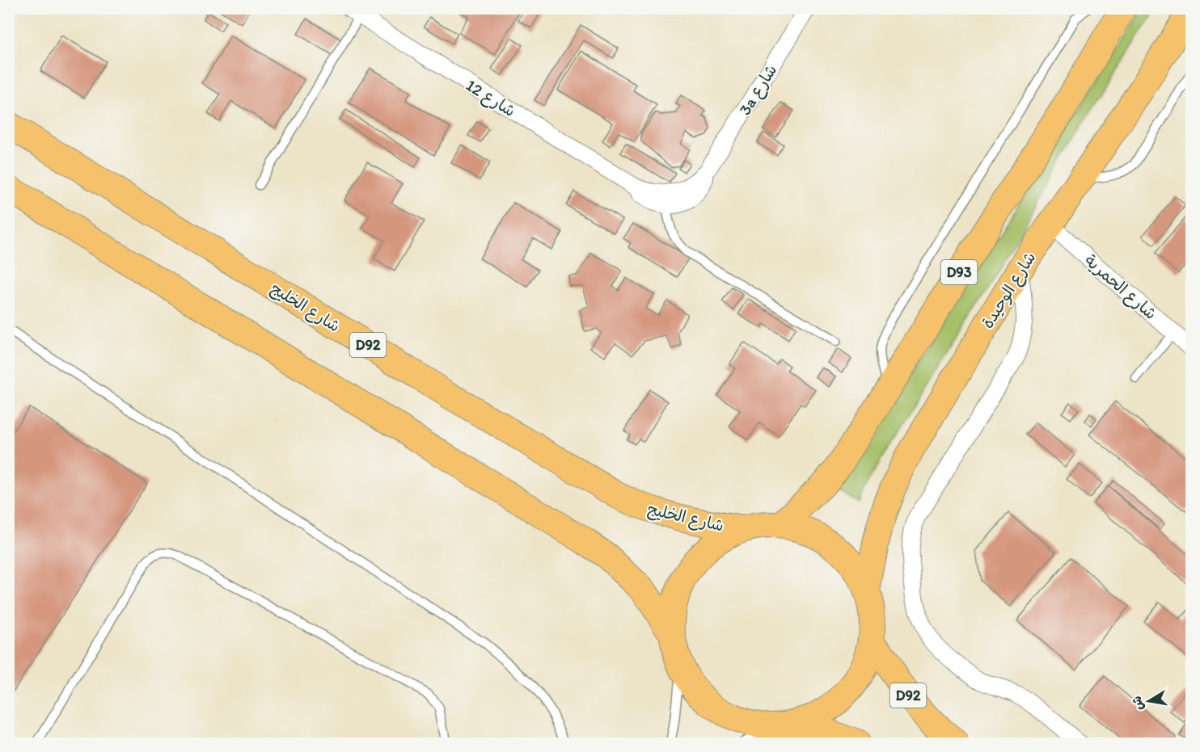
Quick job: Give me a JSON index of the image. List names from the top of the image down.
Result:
{
  "streets": {
    "main road": [
      "D93",
      "شارع الوحيدة",
      "شارع الخليج",
      "D92"
    ],
    "street": ["3a شارع", "شارع 12", "شارع الحمرية"]
  },
  "crossings": [
    ["3a شارع", "شارع 12"],
    ["شارع الحمرية", "شارع الوحيدة"]
  ],
  "north": "left"
}
